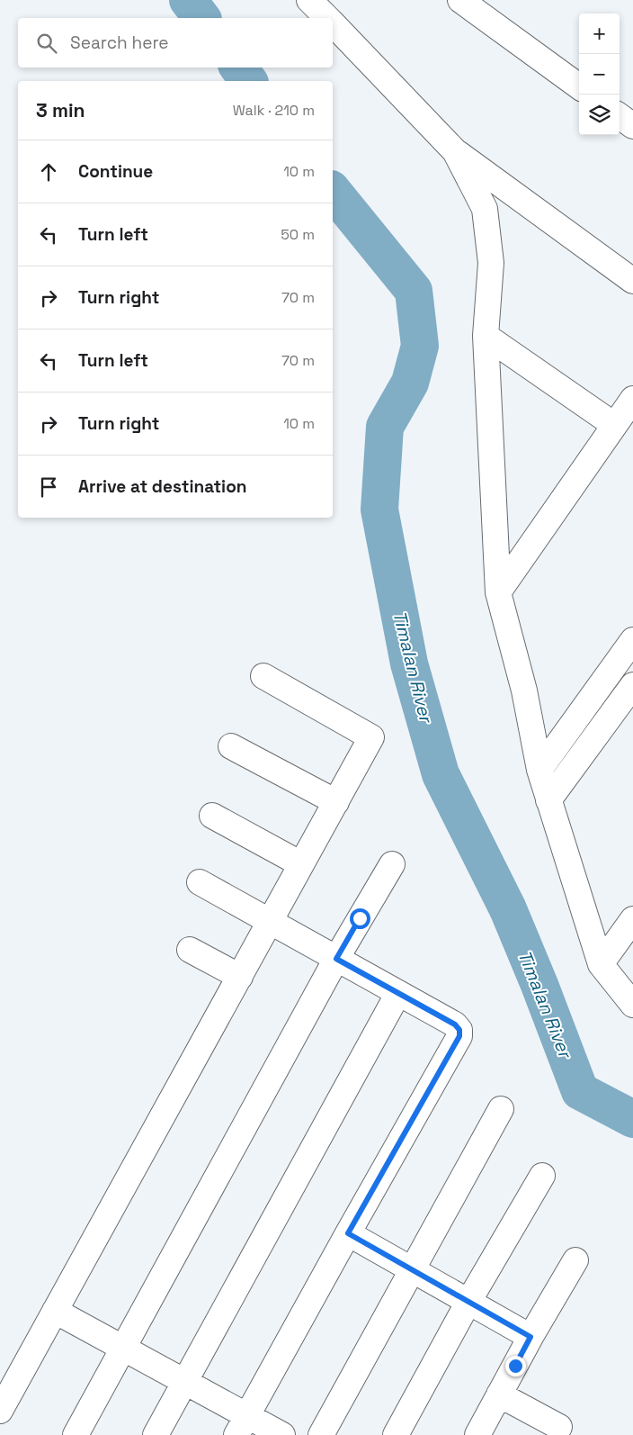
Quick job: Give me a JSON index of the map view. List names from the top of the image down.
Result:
{
  "water": ["Timalan River"],
  "page": {
    "map_buttons": ["+", "−"],
    "search": "Search here",
    "heading": ["3 min", "Walk · 210 m"],
    "list": [
      ["Continue", "10 m"],
      ["Turn left", "50 m"],
      ["Turn right", "70 m"],
      ["Turn left", "70 m"],
      ["Turn right", "10 m"],
      "Arrive at destination"
    ]
  }
}
